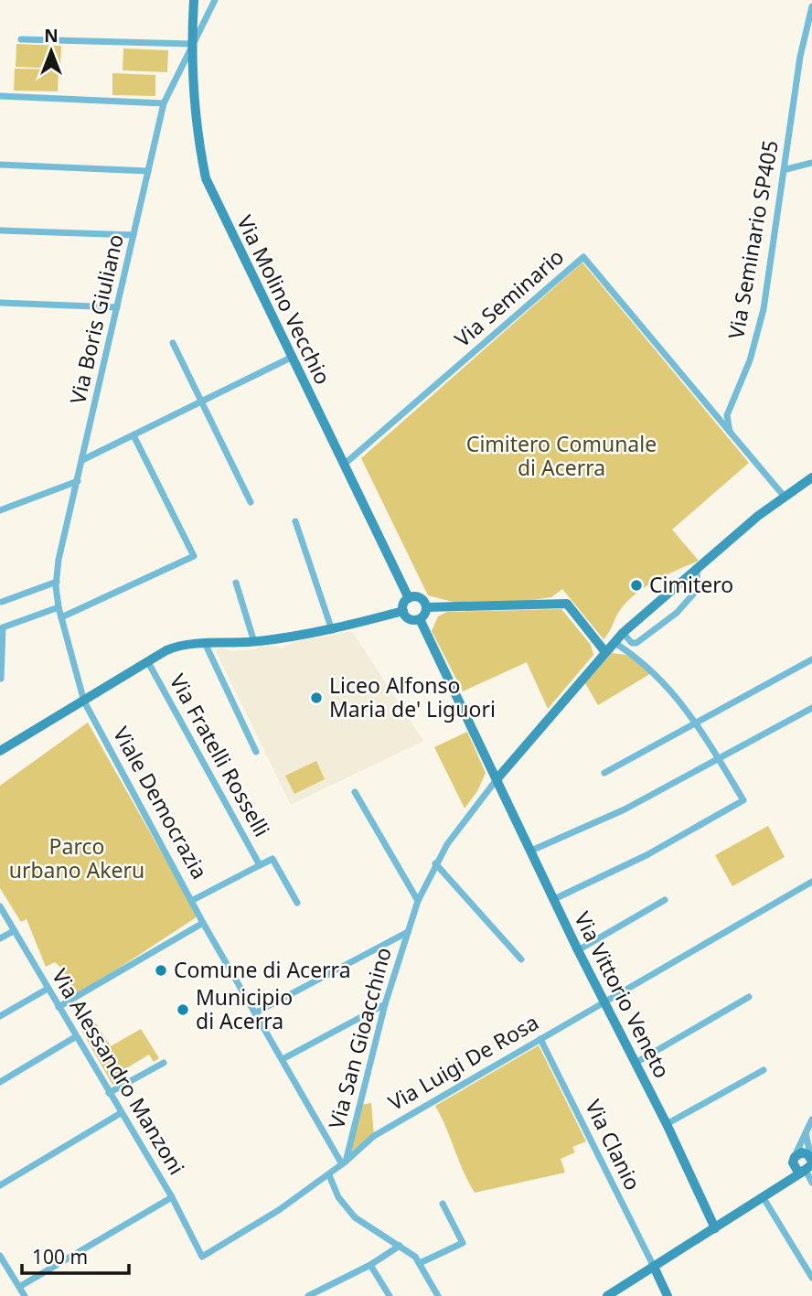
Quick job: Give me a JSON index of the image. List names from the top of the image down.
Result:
{
  "streets": {
    "street": [
      "Via Seminario SP405",
      "Via Seminario",
      "Via Molino Vecchio",
      "Via Boris Giuliano",
      "Via Fratelli Rosselli",
      "Viale Democrazia",
      "Via Vittorio Veneto",
      "Via San Gioacchino",
      "Via Luigi De Rosa",
      "Via Alessandro Manzoni",
      "Via Clanio"
    ]
  },
  "crossings": [
    ["Via Seminario SP405", "Via Seminario"],
    ["Via Seminario", "Via Molino Vecchio"],
    ["Via Molino Vecchio", "Via Boris Giuliano"],
    ["Via Boris Giuliano", "Viale Democrazia"],
    ["Via Fratelli Rosselli", "Viale Democrazia"],
    ["Viale Democrazia", "Via San Gioacchino"],
    ["Viale Democrazia", "Via Luigi De Rosa"],
    ["Via Vittorio Veneto", "Via San Gioacchino"],
    ["Via Vittorio Veneto", "Via Luigi De Rosa"],
    ["Via San Gioacchino", "Via Luigi De Rosa"],
    ["Via Luigi De Rosa", "Via Clanio"]
  ],
  "parks": ["Cimitero Comunale di Acerra", "Parco urbano Akeru"],
  "places": [
    "Cimitero",
    "Liceo Alfonso Maria de' Liguori",
    "Comune di Acerra",
    "Municipio di Acerra"
  ],
  "scale_bar": "100 m",
  "north": "top"
}
